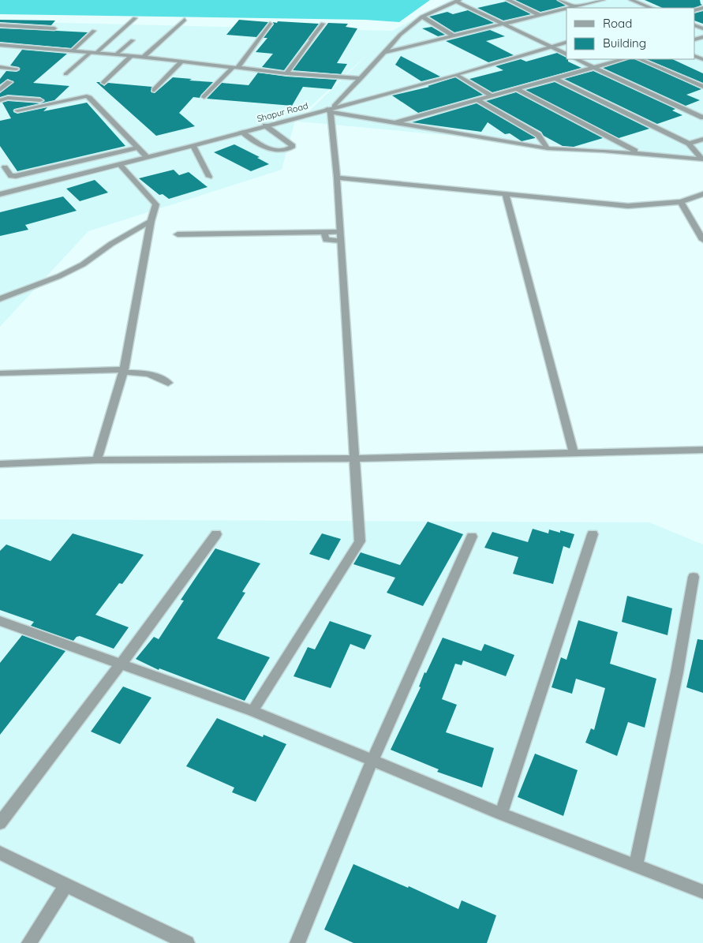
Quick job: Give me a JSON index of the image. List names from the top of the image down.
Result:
{
  "streets": {
    "street": ["Shapur Road"]
  },
  "legend": ["Road", "Building"]
}
